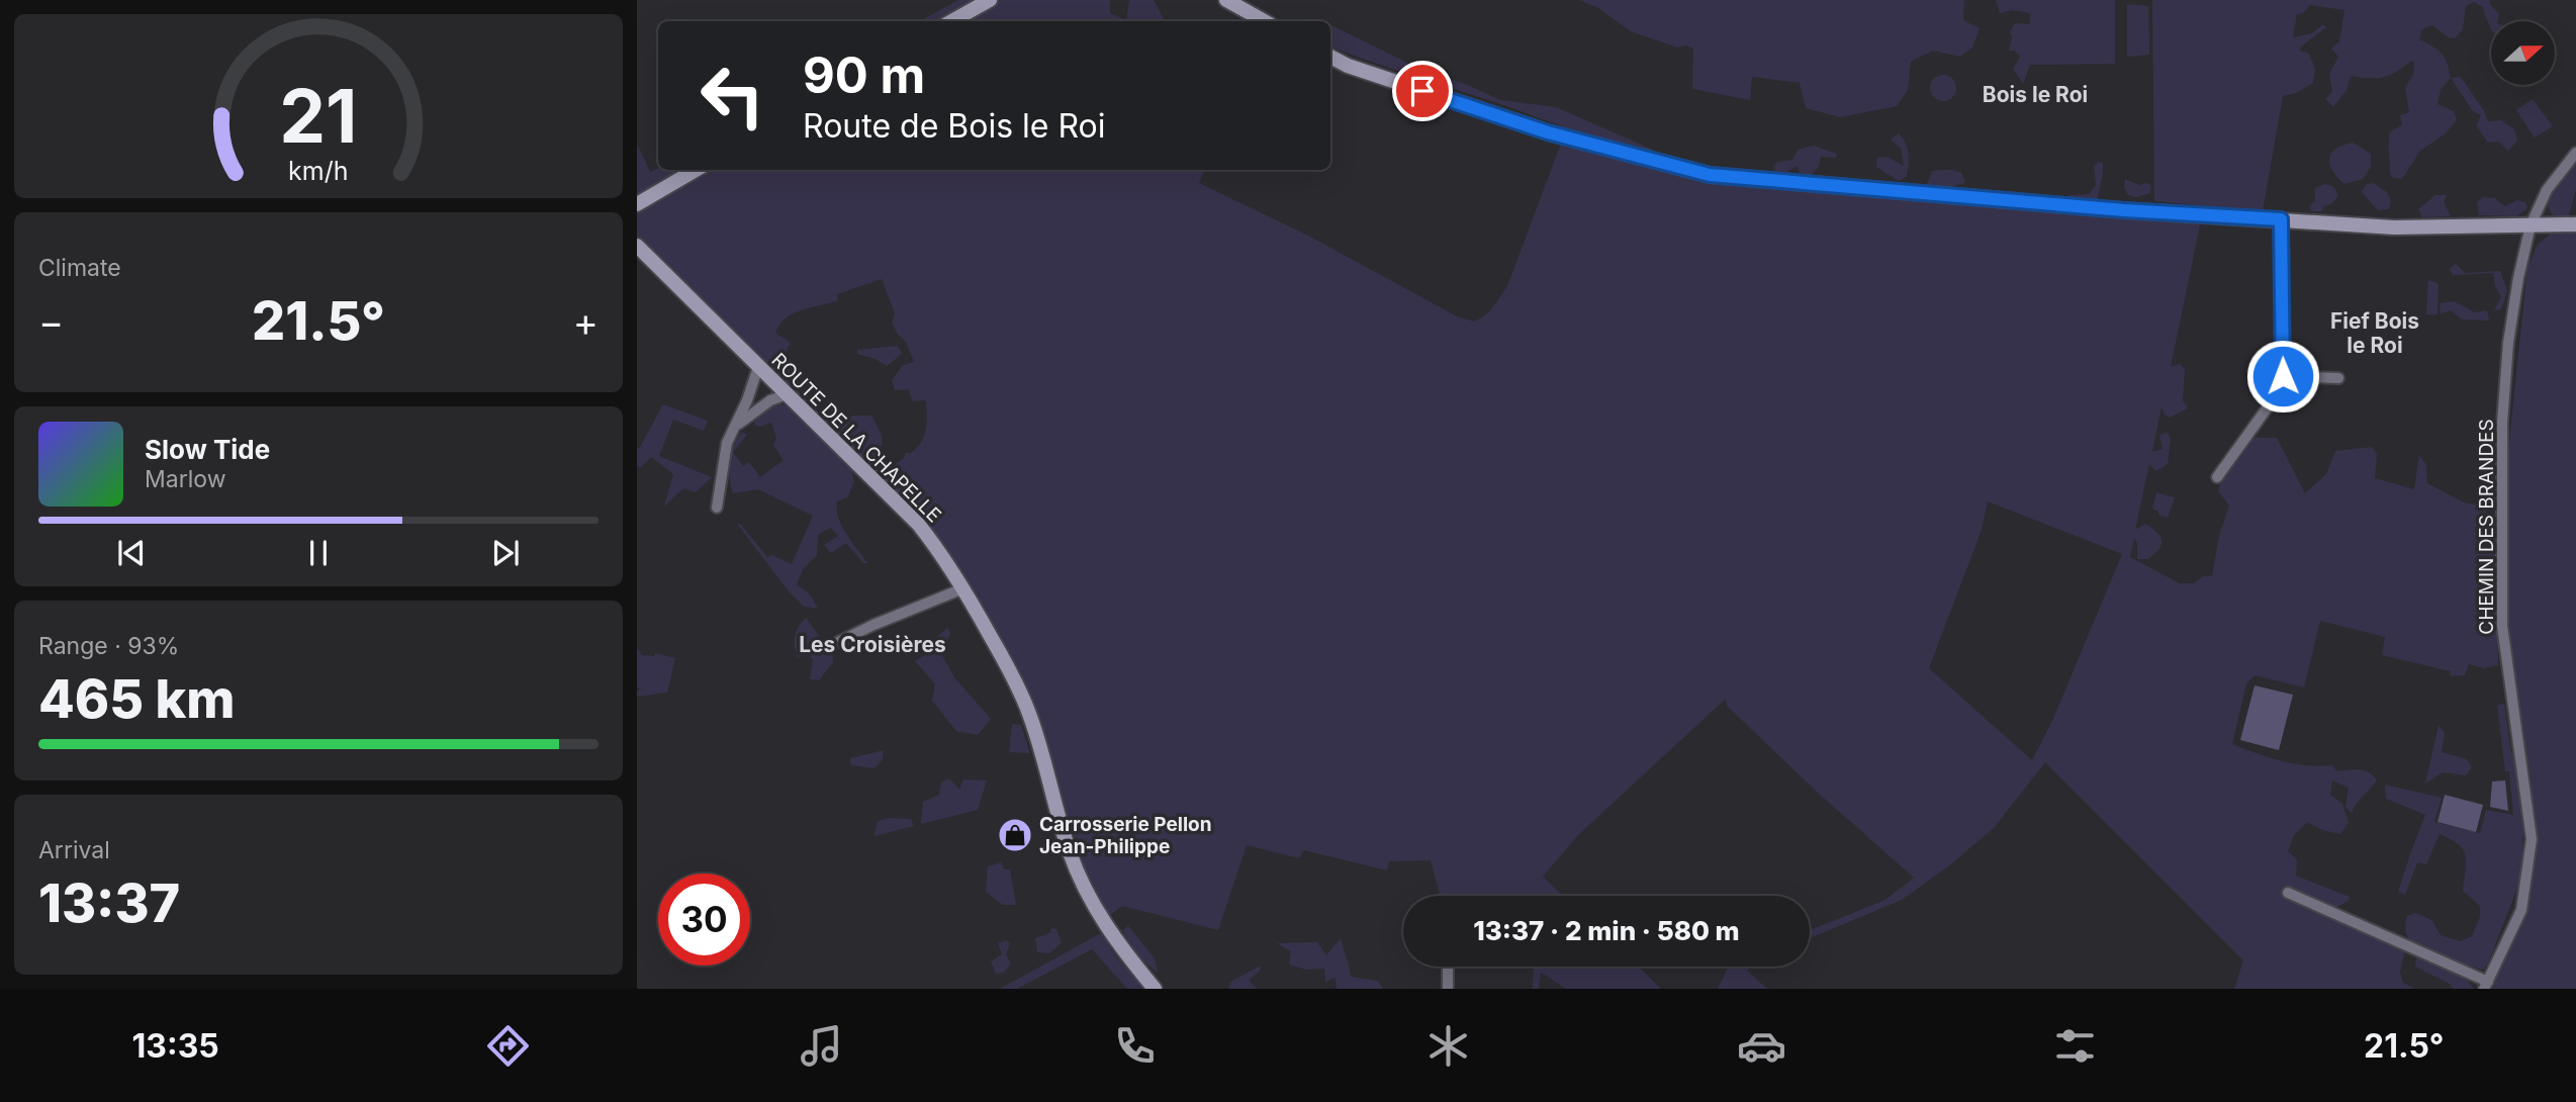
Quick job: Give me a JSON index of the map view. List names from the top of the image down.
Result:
{
  "streets": {
    "street": ["ROUTE DE LA CHAPELLE", "CHEMIN DES BRANDES"]
  },
  "districts": ["Bois le Roi", "Fief Bois le Roi", "Les Croisières"],
  "places": {
    "shop": ["Carrosserie Pellon Jean-Philippe"]
  },
  "north": "right",
  "page": {
    "turn": ["90 m", "Route de Bois le Roi"],
    "tile": [
      "Climate",
      ["Range · 93%", "465 km"],
      ["Arrival", "13:37"]
    ],
    "heat": ["−", "21.5°", "+"],
    "song": ["Slow Tide", "Marlow"],
    "limit": "30",
    "trip": "13:37 · 2 min · 580 m",
    "tabs": ["13:35", "21.5°"],
    "gauge": ["21", "km/h"]
  }
}
